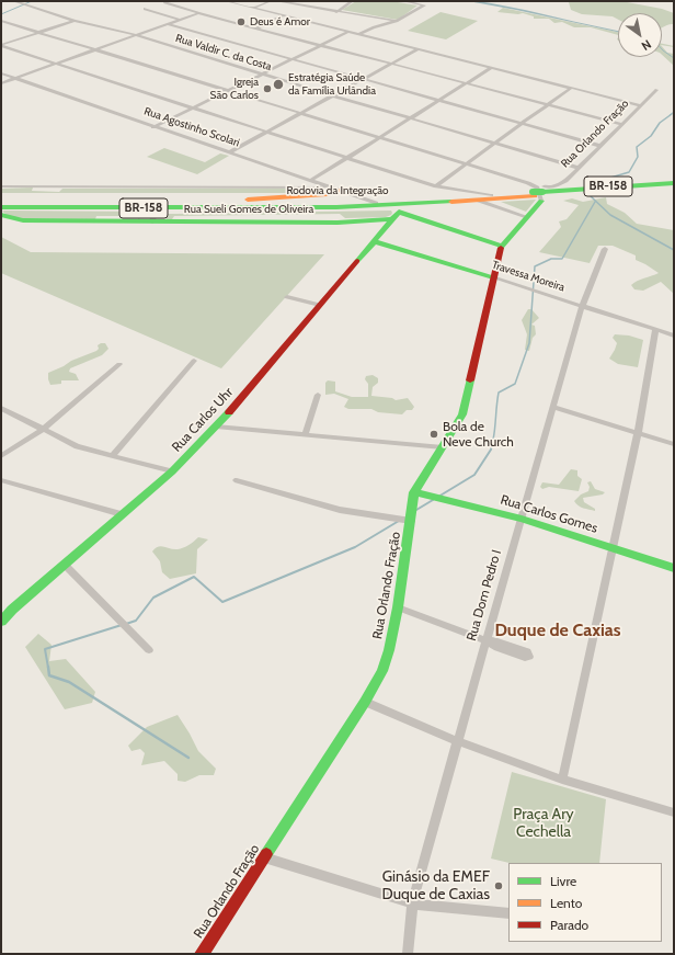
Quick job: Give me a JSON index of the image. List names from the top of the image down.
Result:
{
  "streets": {
    "main road": [
      "Rua Orlando Fração",
      "BR-158",
      "Rodovia da Integração",
      "Rua Sueli Gomes de Oliveira",
      "Travessa Moreira",
      "Rua Carlos Uhr",
      "Rua Carlos Gomes"
    ],
    "street": ["Rua Valdir C. da Costa", "Rua Agostinho Scolari", "Rua Dom Pedro I"]
  },
  "crossings": [
    ["Rua Valdir C. da Costa", "Rua Orlando Fração"],
    ["Rua Agostinho Scolari", "Rodovia da Integração"],
    ["Rua Orlando Fração", "Rodovia da Integração"],
    ["Rua Orlando Fração", "Travessa Moreira"],
    ["Rua Orlando Fração", "Rua Carlos Gomes"],
    ["Rua Sueli Gomes de Oliveira", "Rua Carlos Uhr"],
    ["Travessa Moreira", "Rua Carlos Uhr"],
    ["Travessa Moreira", "Rua Dom Pedro I"],
    ["Rua Carlos Gomes", "Rua Dom Pedro I"]
  ],
  "districts": ["Duque de Caxias"],
  "parks": ["Praça Ary Cechella"],
  "places": [
    "Deus é Amor",
    "Estratégia Saúde da Família Urlândia",
    "Igreja São Carlos",
    "Bola de Neve Church",
    "Ginásio da EMEF Duque de Caxias"
  ],
  "legend": ["Livre", "Lento", "Parado"],
  "north": "bottom right"
}
